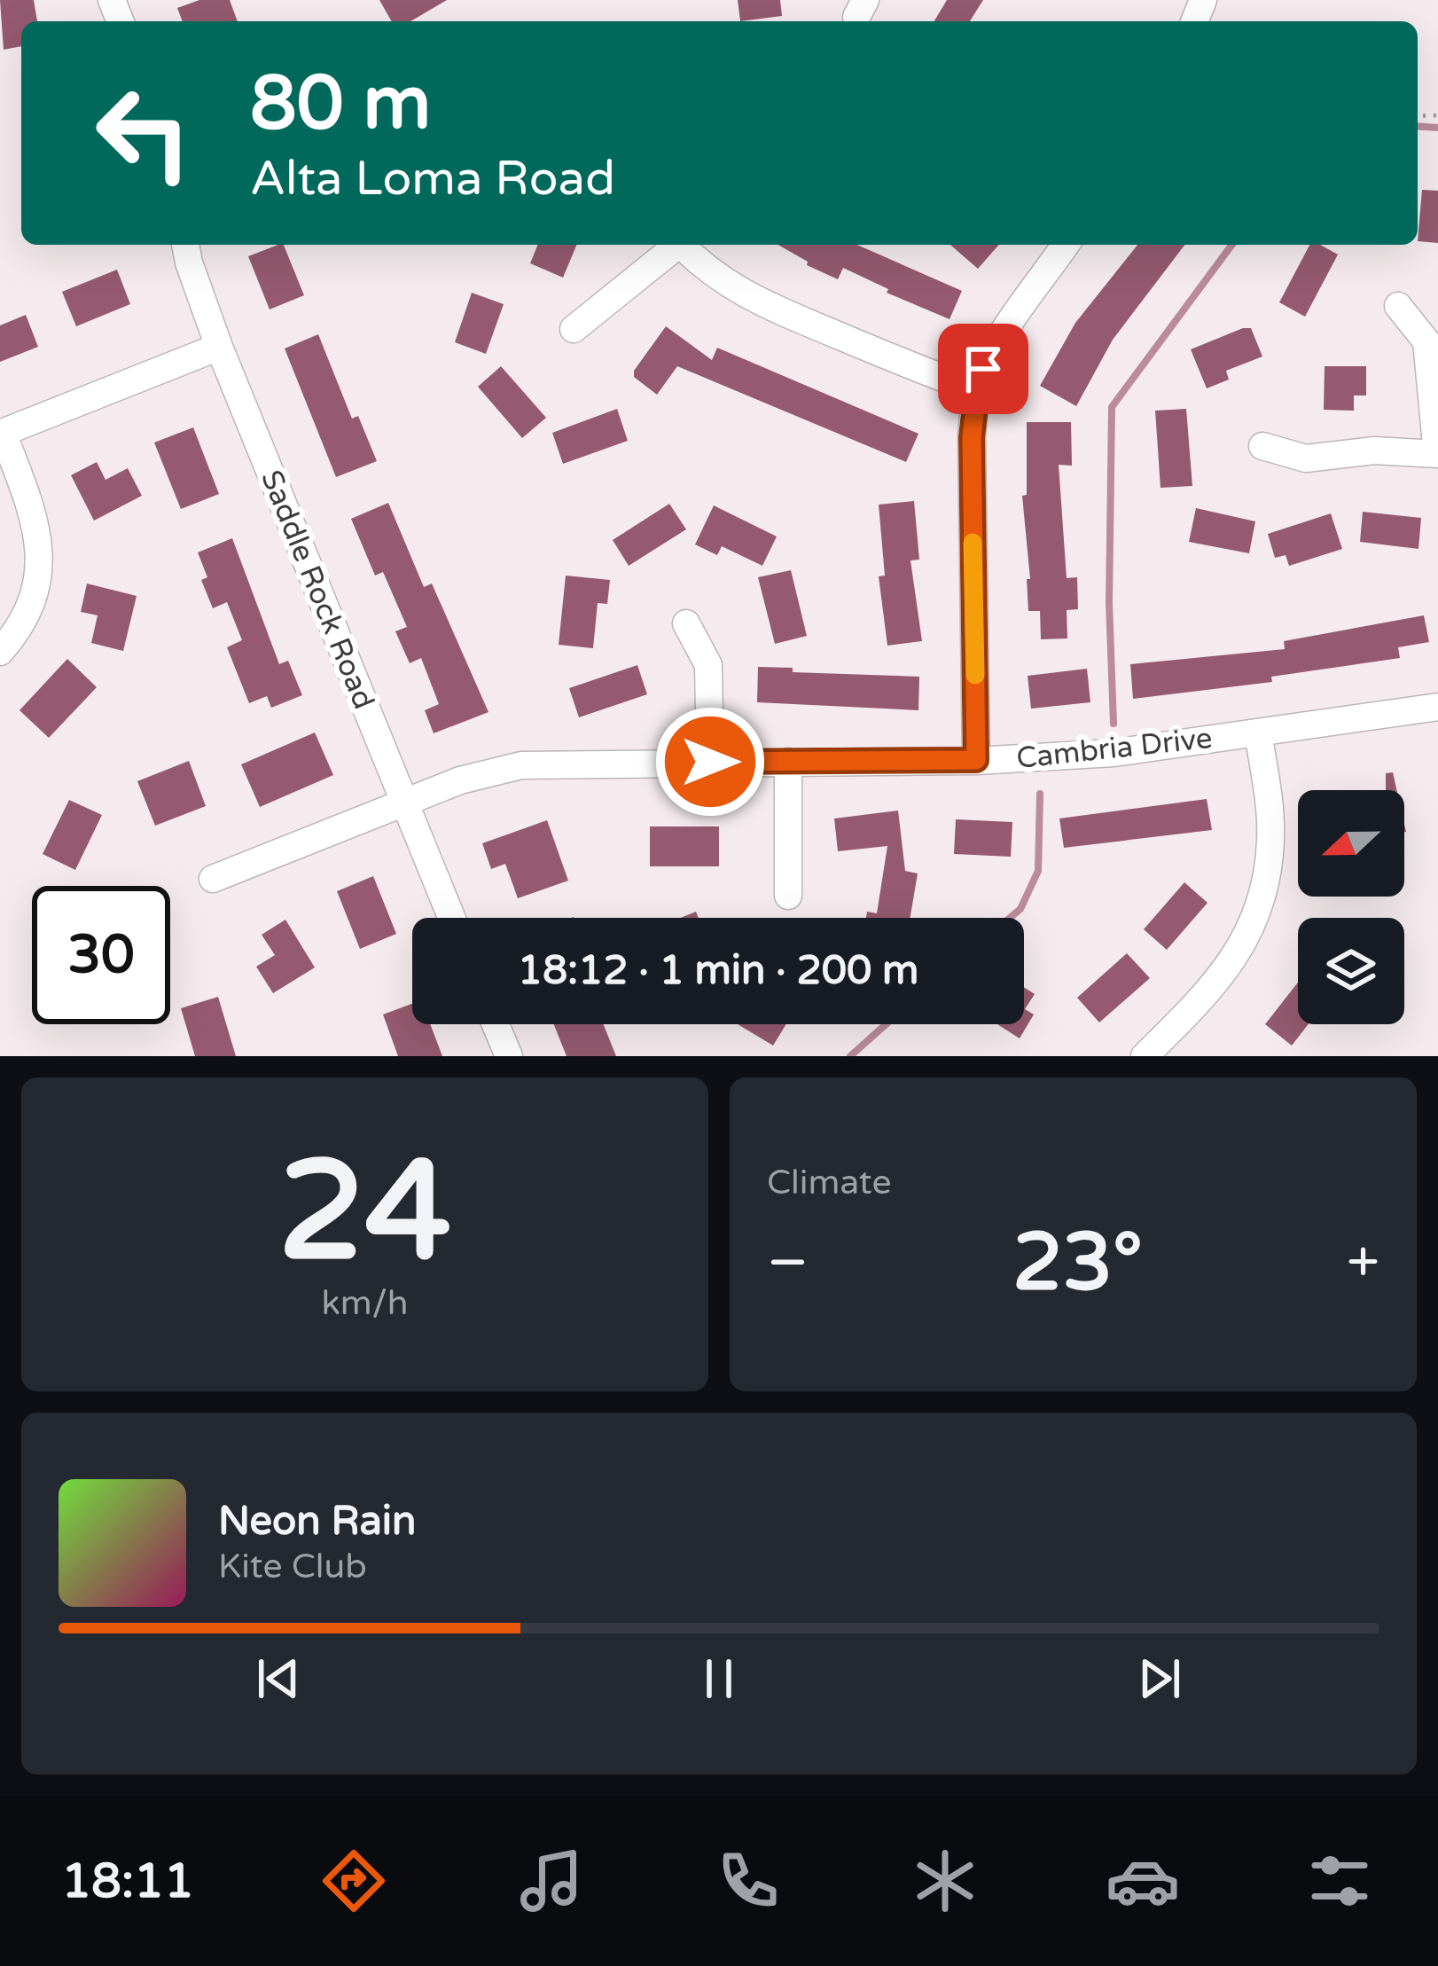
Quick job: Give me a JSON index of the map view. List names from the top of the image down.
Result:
{
  "streets": {
    "street": ["Saddle Rock Road", "Cambria Drive"]
  },
  "crossings": [
    ["Saddle Rock Road", "Cambria Drive"]
  ],
  "north": "left",
  "page": {
    "turn": ["80 m", "Alta Loma Road"],
    "limit": "30",
    "trip": "18:12 · 1 min · 200 m",
    "tile": [
      ["24", "km/h"],
      "Climate"
    ],
    "heat": ["−", "23°", "+"],
    "song": ["Neon Rain", "Kite Club"],
    "tabs": "18:11"
  }
}
